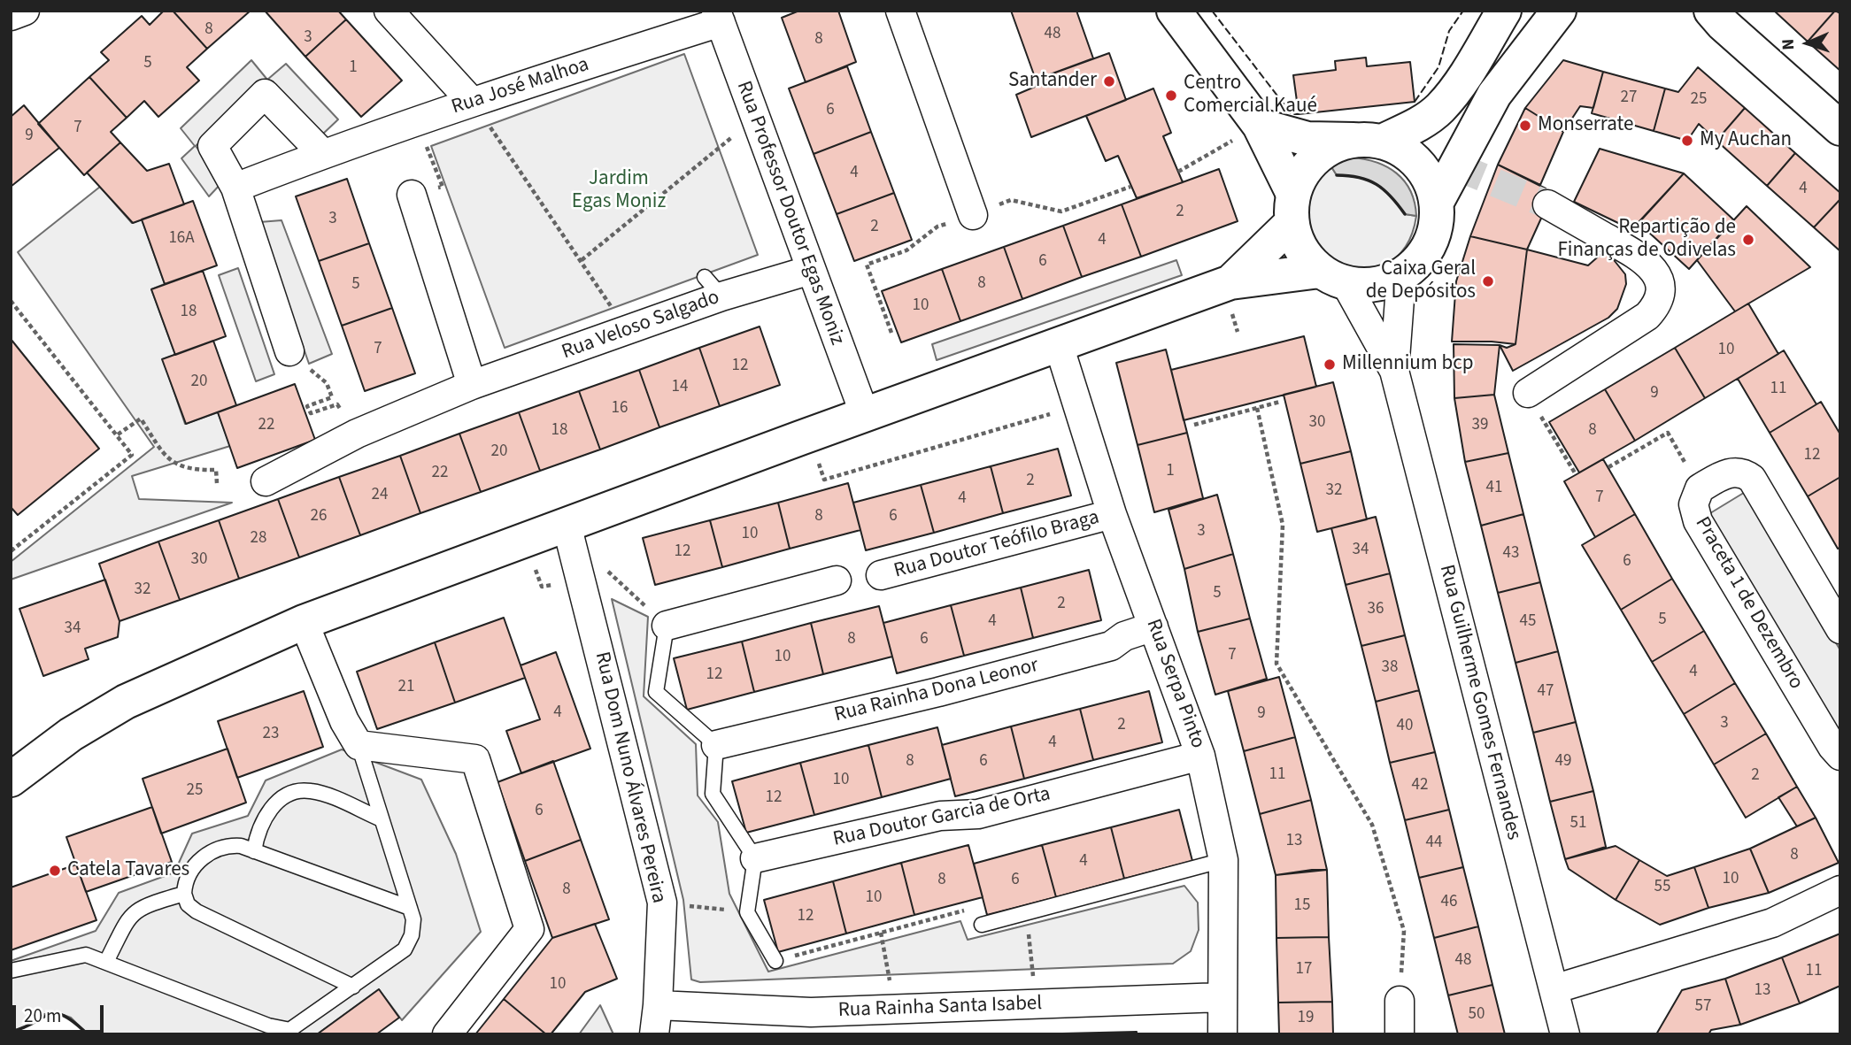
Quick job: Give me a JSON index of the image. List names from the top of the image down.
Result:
{
  "streets": {
    "street": [
      "Rua José Malhoa",
      "Rua Professor Doutor Egas Moniz",
      "Rua Veloso Salgado",
      "Rua Doutor Teófilo Braga",
      "Praceta 1 de Dezembro",
      "Rua Serpa Pinto",
      "Rua Rainha Dona Leonor",
      "Rua Guilherme Gomes Fernandes",
      "Rua Dom Nuno Álvares Pereira",
      "Rua Doutor Garcia de Orta",
      "Rua Rainha Santa Isabel"
    ]
  },
  "crossings": [
    ["Rua José Malhoa", "Rua Professor Doutor Egas Moniz"],
    ["Rua Professor Doutor Egas Moniz", "Rua Veloso Salgado"],
    ["Rua Doutor Teófilo Braga", "Rua Serpa Pinto"],
    ["Rua Serpa Pinto", "Rua Rainha Dona Leonor"],
    ["Rua Serpa Pinto", "Rua Doutor Garcia de Orta"],
    ["Rua Serpa Pinto", "Rua Rainha Santa Isabel"],
    ["Rua Dom Nuno Álvares Pereira", "Rua Rainha Santa Isabel"]
  ],
  "parks": ["Jardim Egas Moniz"],
  "places": [
    "Santander",
    "Centro Comercial Kaué",
    "Monserrate",
    "My Auchan",
    "Repartição de Finanças de Odivelas",
    "Caixa Geral de Depósitos",
    "Millennium bcp",
    "Catela Tavares"
  ],
  "house_numbers": [
    "8",
    "48",
    "3",
    "8",
    "5",
    "1",
    "27",
    "25",
    "6",
    "7",
    "9",
    "4",
    "4",
    "2",
    "3",
    "2",
    "16A",
    "4",
    "6",
    "8",
    "5",
    "10",
    "18",
    "7",
    "10",
    "12",
    "20",
    "14",
    "11",
    "9",
    "16",
    "30",
    "22",
    "39",
    "18",
    "8",
    "20",
    "12",
    "1",
    "22",
    "2",
    "41",
    "32",
    "24",
    "7",
    "4",
    "26",
    "8",
    "6",
    "3",
    "10",
    "28",
    "34",
    "12",
    "43",
    "30",
    "6",
    "32",
    "5",
    "2",
    "36",
    "5",
    "4",
    "45",
    "34",
    "8",
    "6",
    "7",
    "10",
    "38",
    "4",
    "12",
    "21",
    "47",
    "4",
    "9",
    "3",
    "2",
    "40",
    "23",
    "4",
    "8",
    "6",
    "49",
    "11",
    "2",
    "10",
    "42",
    "25",
    "12",
    "6",
    "51",
    "13",
    "44",
    "8",
    "4",
    "10",
    "8",
    "6",
    "55",
    "8",
    "10",
    "46",
    "15",
    "12",
    "48",
    "17",
    "11",
    "10",
    "13",
    "57",
    "50",
    "19"
  ],
  "scale_bar": "20 m",
  "north": "left"
}
